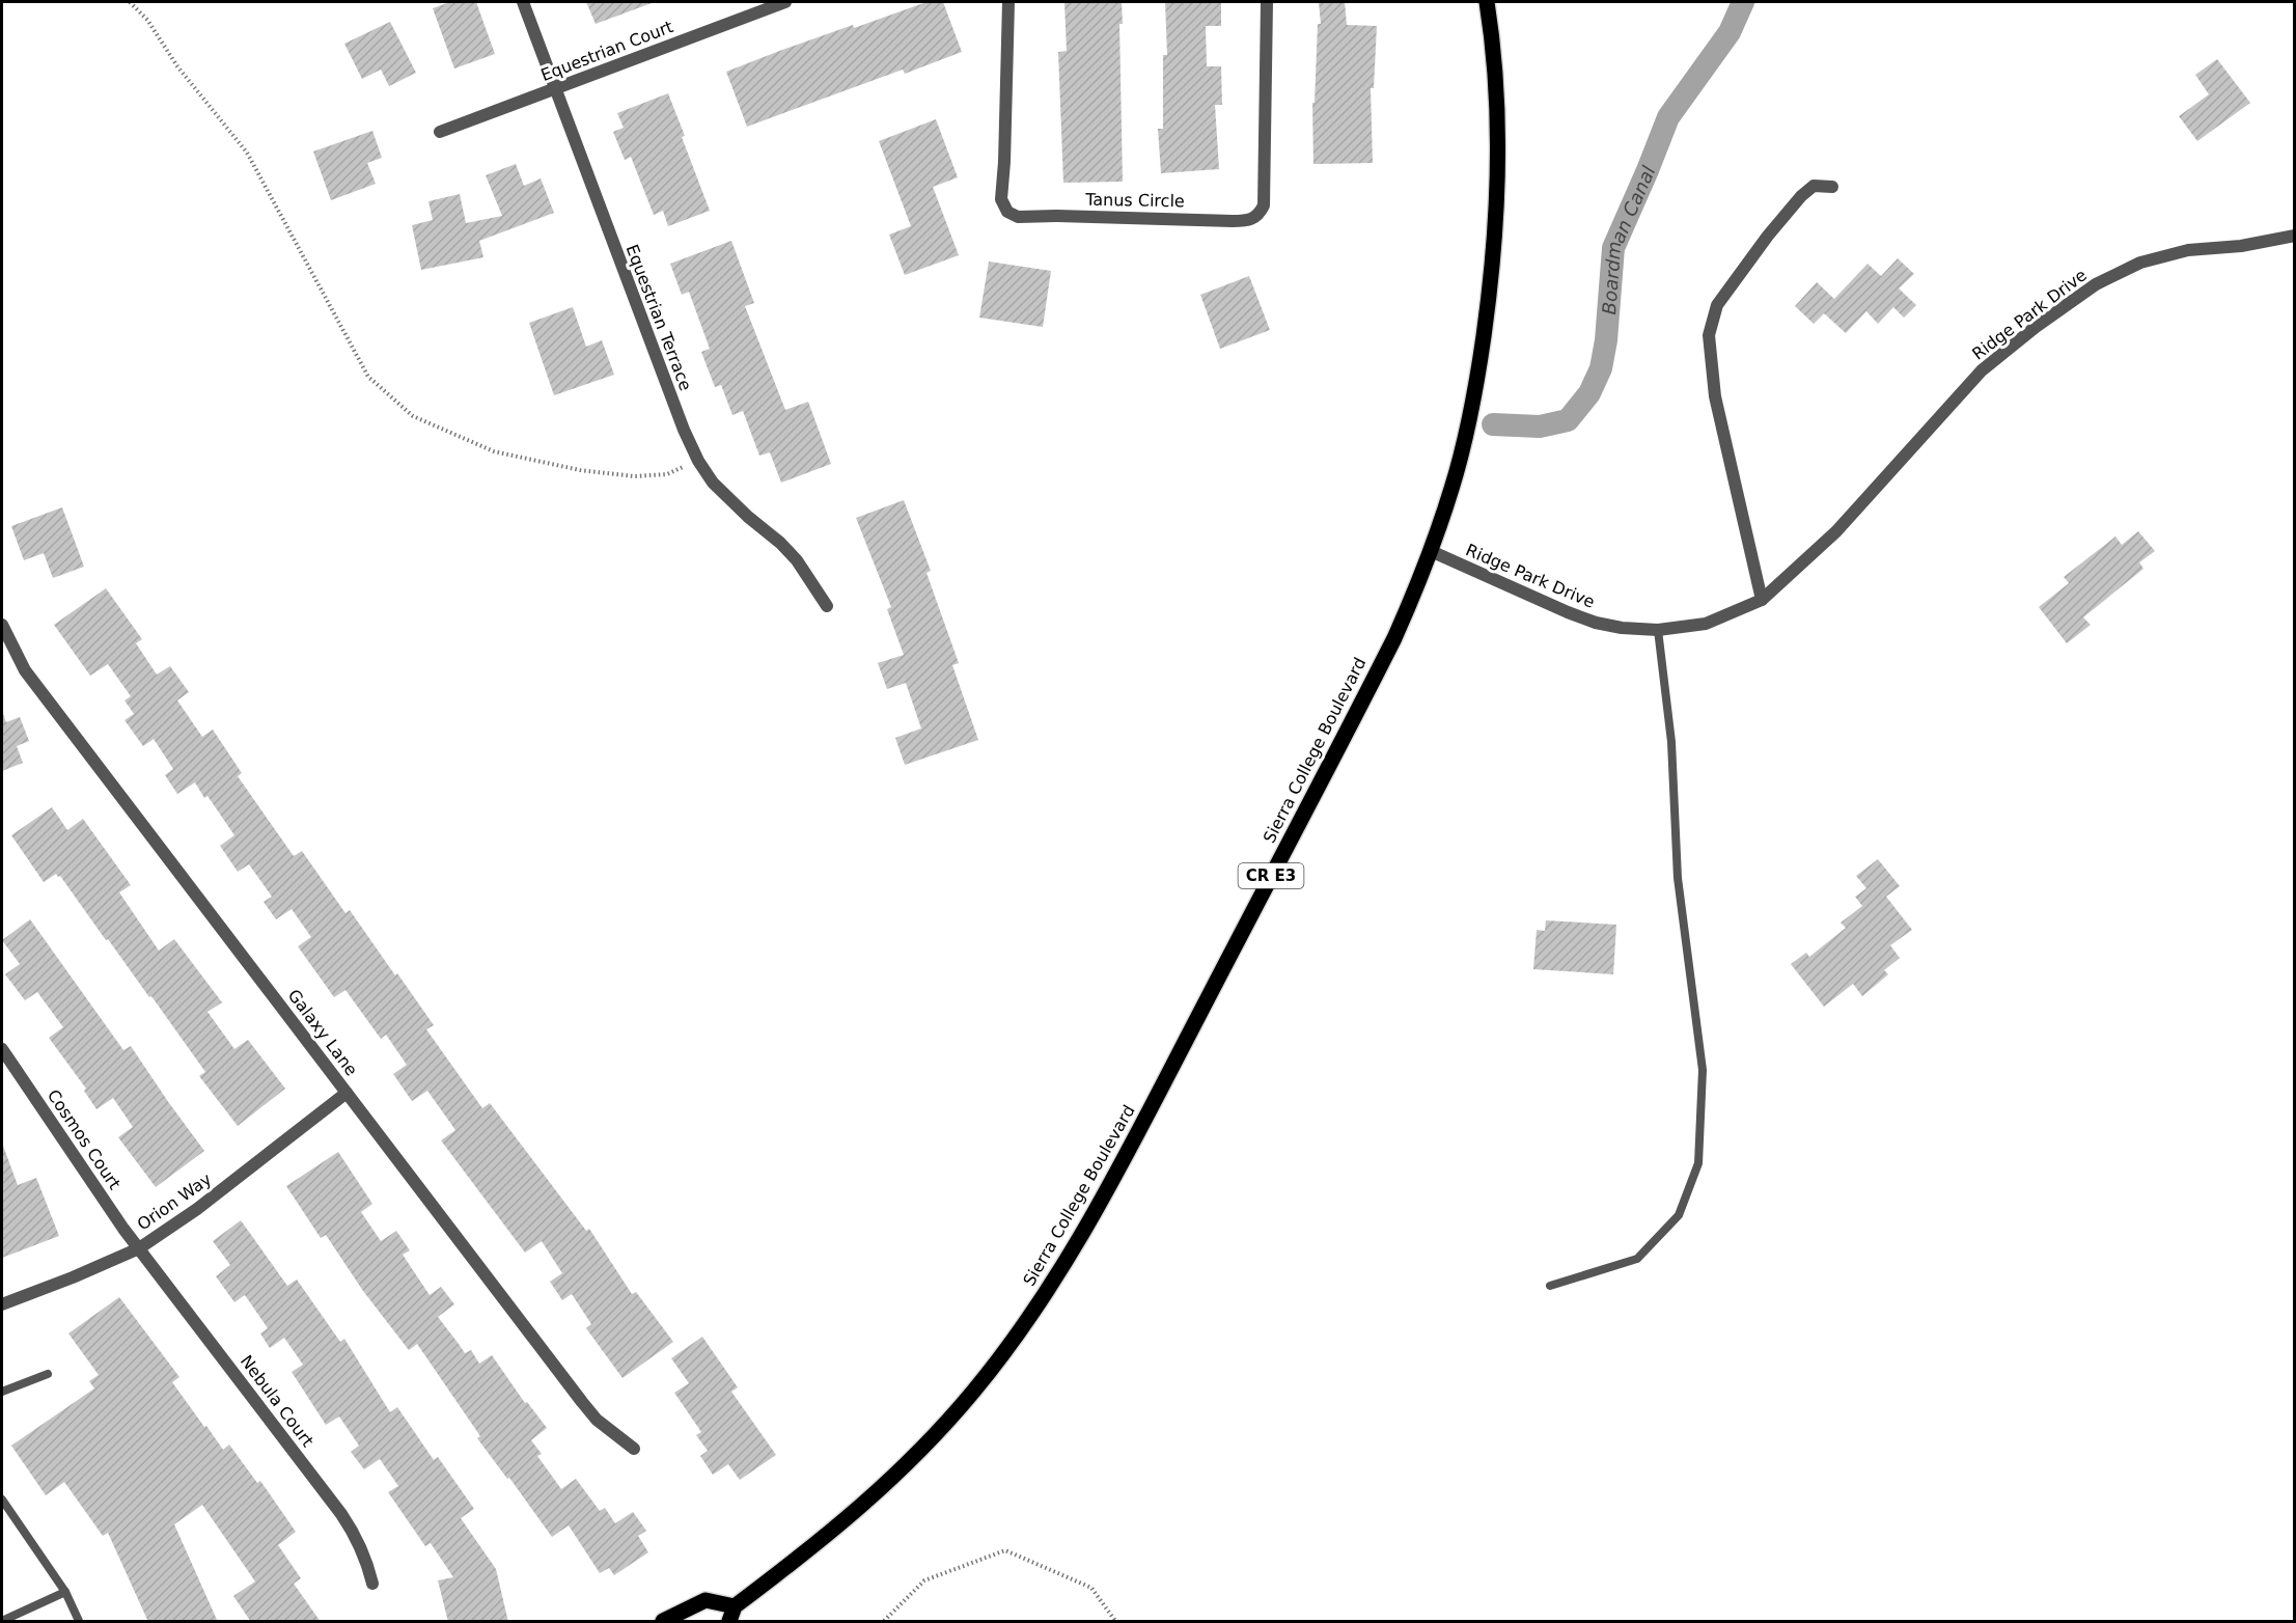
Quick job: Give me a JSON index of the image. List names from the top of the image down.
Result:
{
  "streets": {
    "main road": ["Sierra College Boulevard", "CR E3"],
    "street": [
      "Equestrian Court",
      "Tanus Circle",
      "Ridge Park Drive",
      "Equestrian Terrace",
      "Galaxy Lane",
      "Cosmos Court",
      "Orion Way",
      "Nebula Court"
    ]
  },
  "crossings": [
    ["Equestrian Court", "Equestrian Terrace"],
    ["Ridge Park Drive", "Sierra College Boulevard"],
    ["Galaxy Lane", "Orion Way"],
    ["Cosmos Court", "Orion Way"],
    ["Cosmos Court", "Nebula Court"],
    ["Orion Way", "Nebula Court"]
  ],
  "water": ["Boardman Canal"]
}
